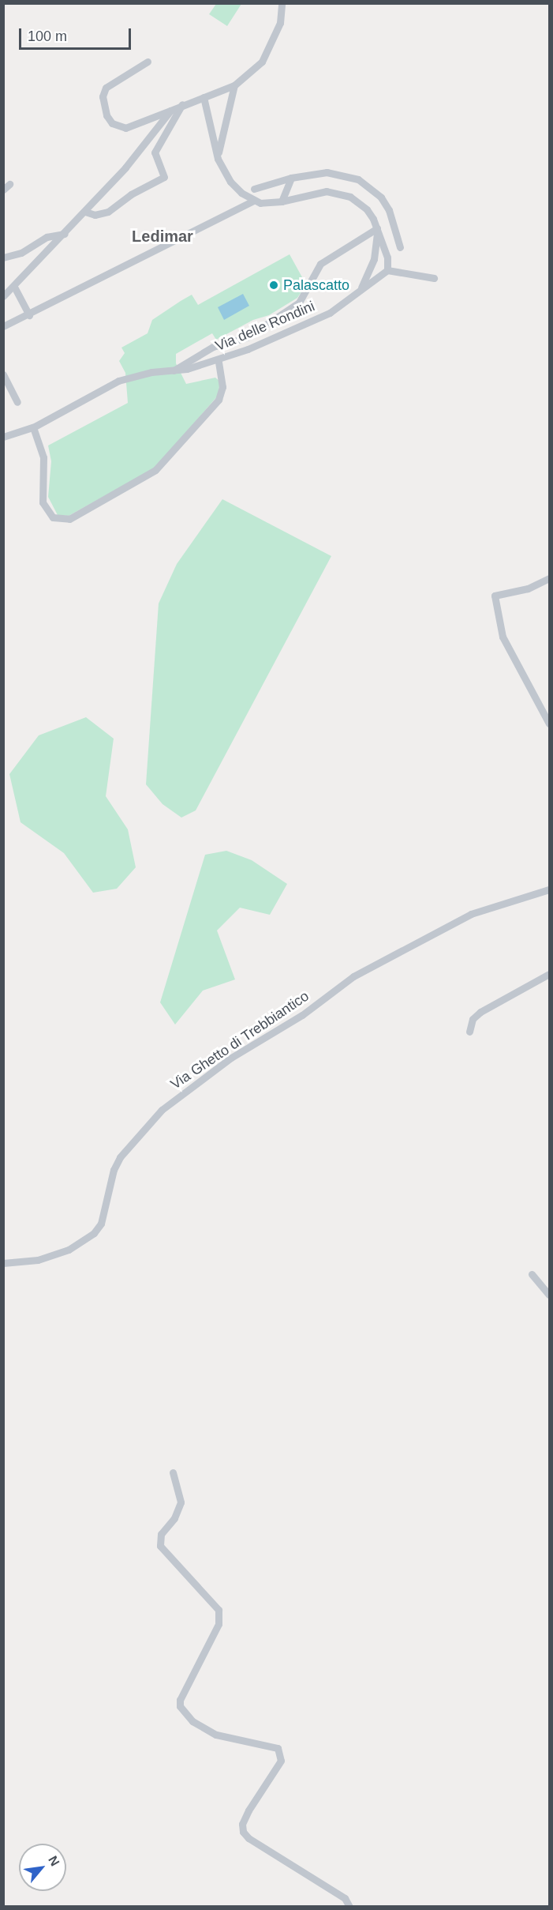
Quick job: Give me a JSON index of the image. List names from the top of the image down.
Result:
{
  "streets": {
    "street": ["Via delle Rondini", "Via Ghetto di Trebbiantico"]
  },
  "districts": ["Ledimar"],
  "places": ["Palascatto"],
  "scale_bar": "100 m",
  "north": "top right"
}
